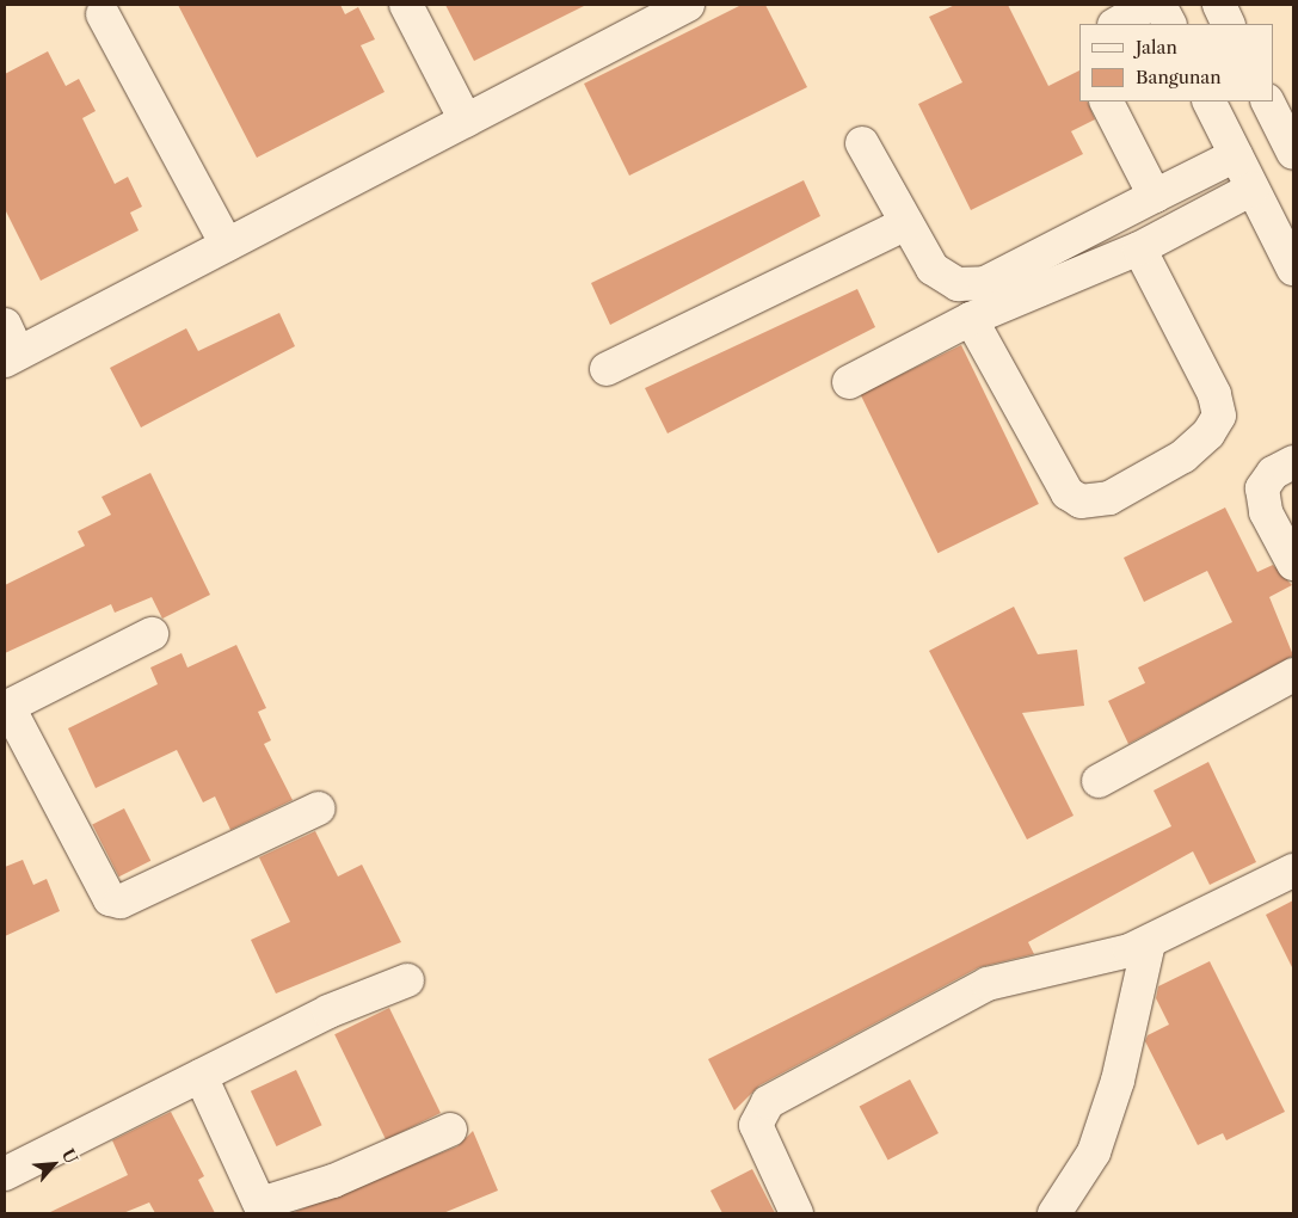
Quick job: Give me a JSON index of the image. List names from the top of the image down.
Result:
{
  "legend": ["Jalan", "Bangunan"],
  "north": "top right"
}
